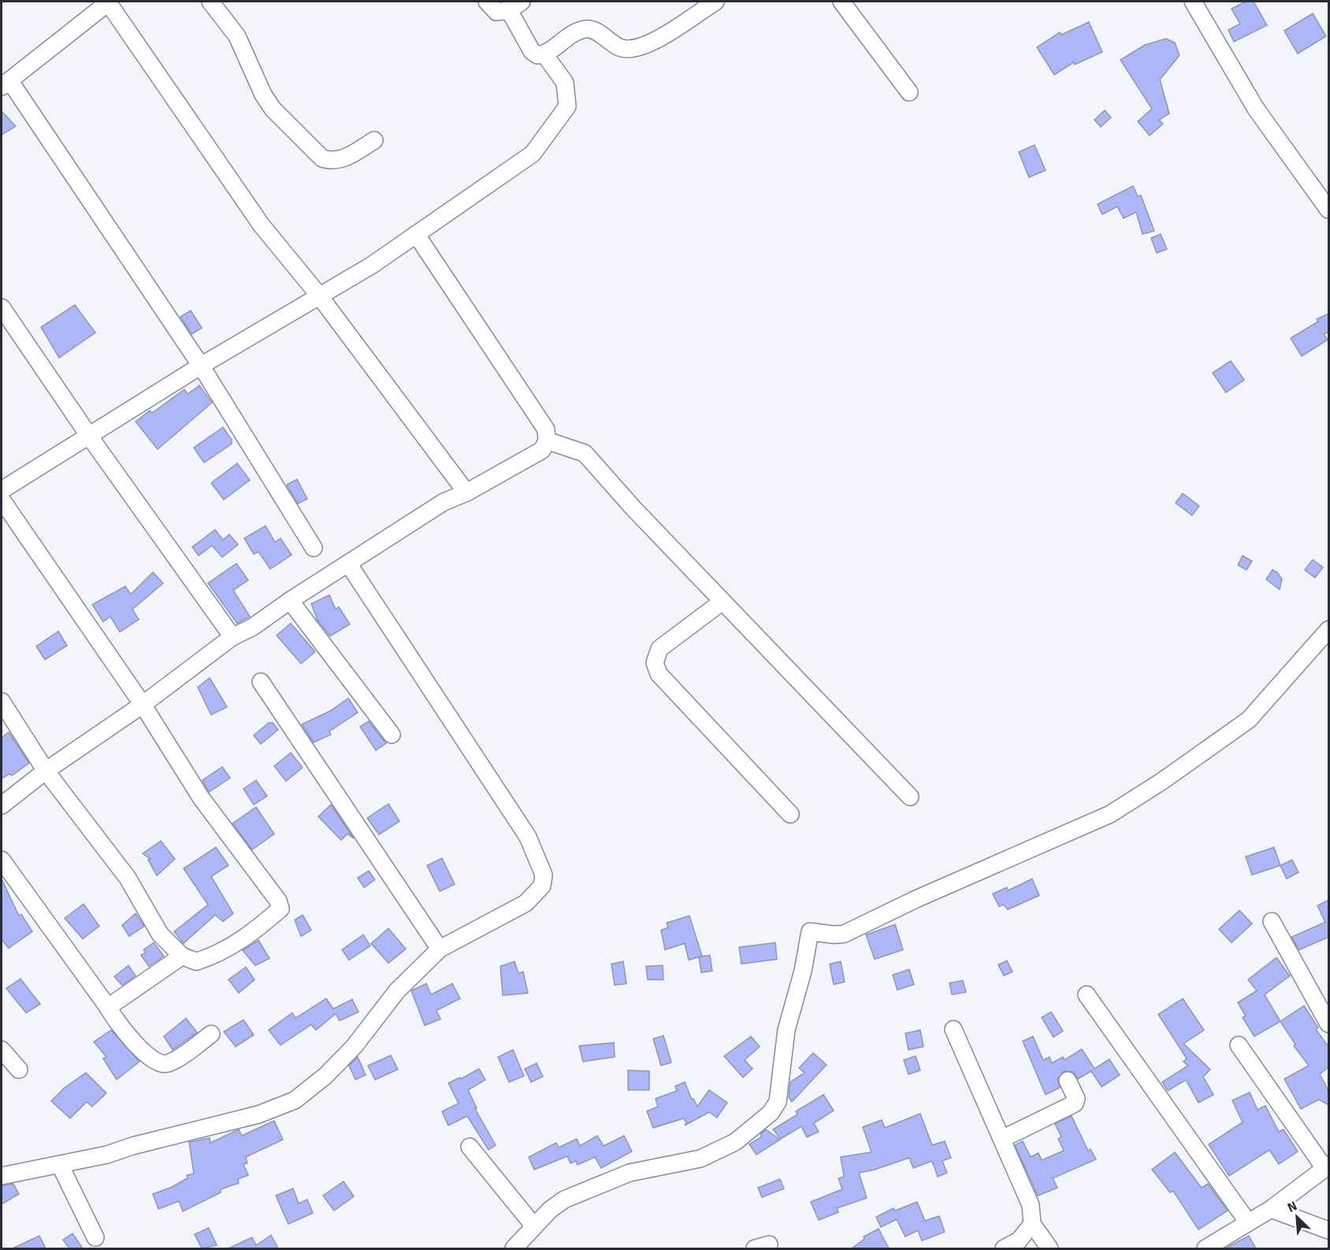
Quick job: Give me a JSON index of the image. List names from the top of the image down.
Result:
{
  "north": "top left"
}
